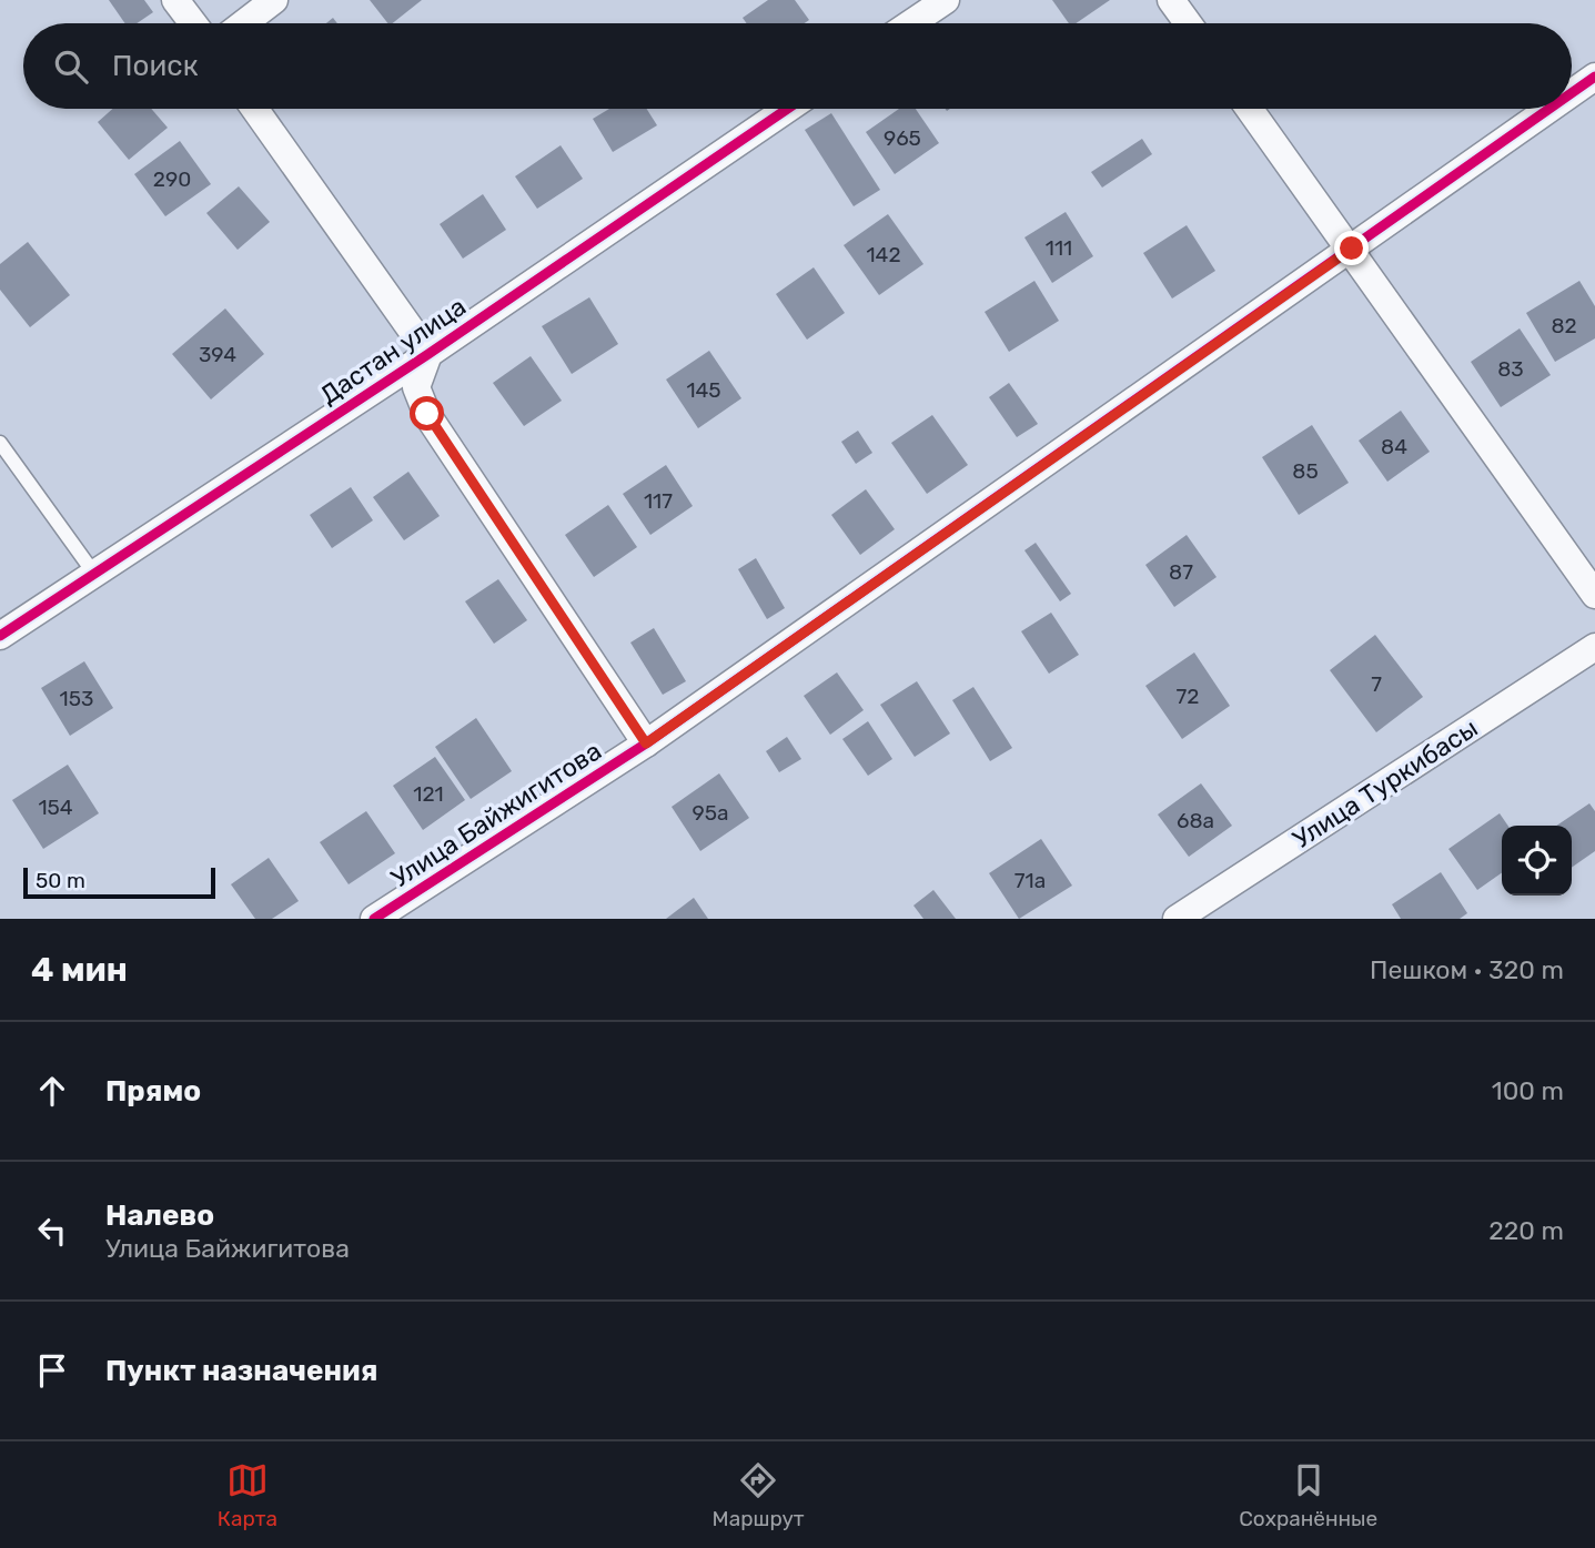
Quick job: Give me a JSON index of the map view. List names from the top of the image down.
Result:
{
  "streets": {
    "street": ["Дастан улица", "Улица Туркибасы", "Улица Байжигитова"]
  },
  "house_numbers": [
    "965",
    "290",
    "111",
    "142",
    "82",
    "394",
    "83",
    "145",
    "84",
    "85",
    "117",
    "87",
    "7",
    "72",
    "153",
    "121",
    "154",
    "95а",
    "68а",
    "71а"
  ],
  "scale_bar": "50 m",
  "page": {
    "search": "Поиск",
    "scale": "50 m",
    "heading": ["4 мин", "Пешком · 320 m"],
    "list": [
      ["Прямо", "100 m"],
      ["Налево", "Улица Байжигитова", "220 m"],
      "Пункт назначения"
    ],
    "nav": ["Карта", "Маршрут", "Сохранённые"]
  }
}
